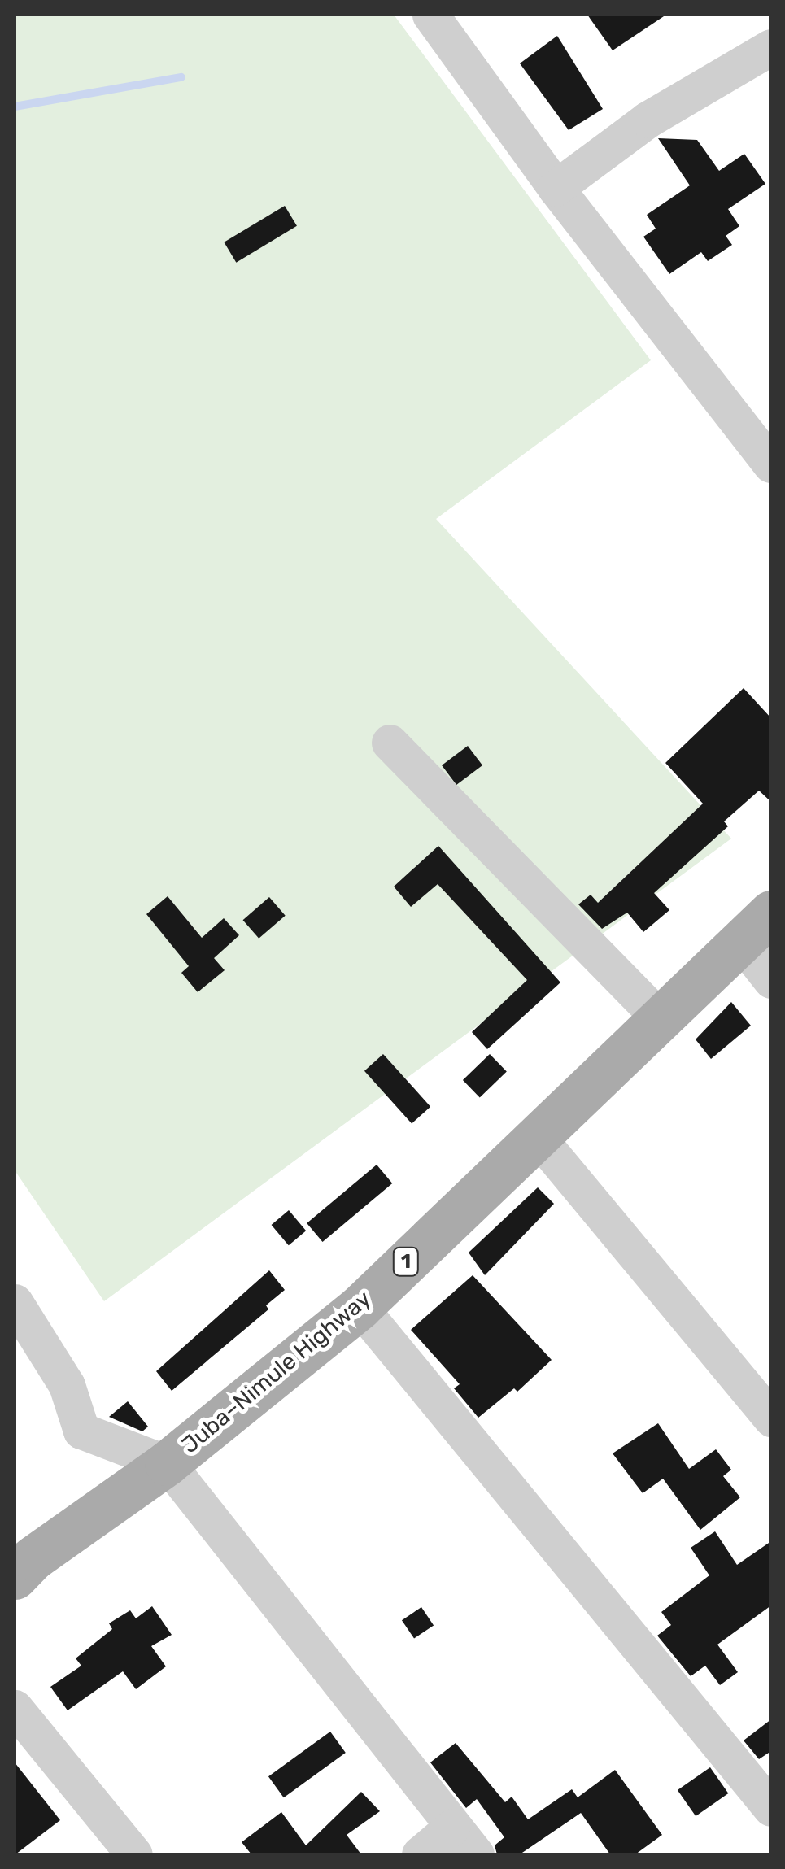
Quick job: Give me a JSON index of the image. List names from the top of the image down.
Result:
{
  "streets": {
    "main road": ["1", "Juba–Nimule Highway"]
  }
}
